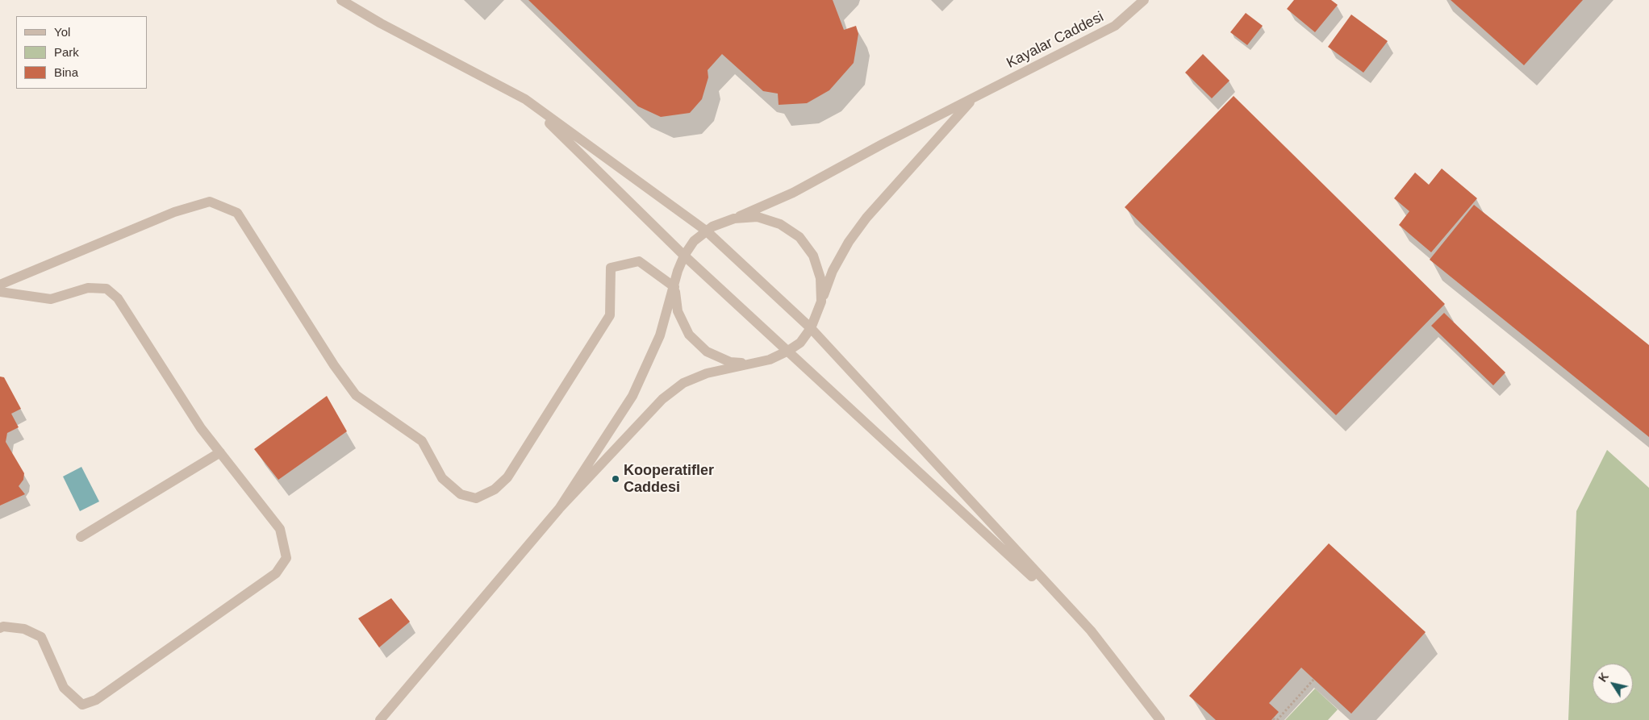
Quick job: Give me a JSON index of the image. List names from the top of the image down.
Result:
{
  "streets": {
    "street": ["Kayalar Caddesi"]
  },
  "places": ["Kooperatifler Caddesi"],
  "legend": ["Yol", "Park", "Bina"],
  "north": "top left"
}
